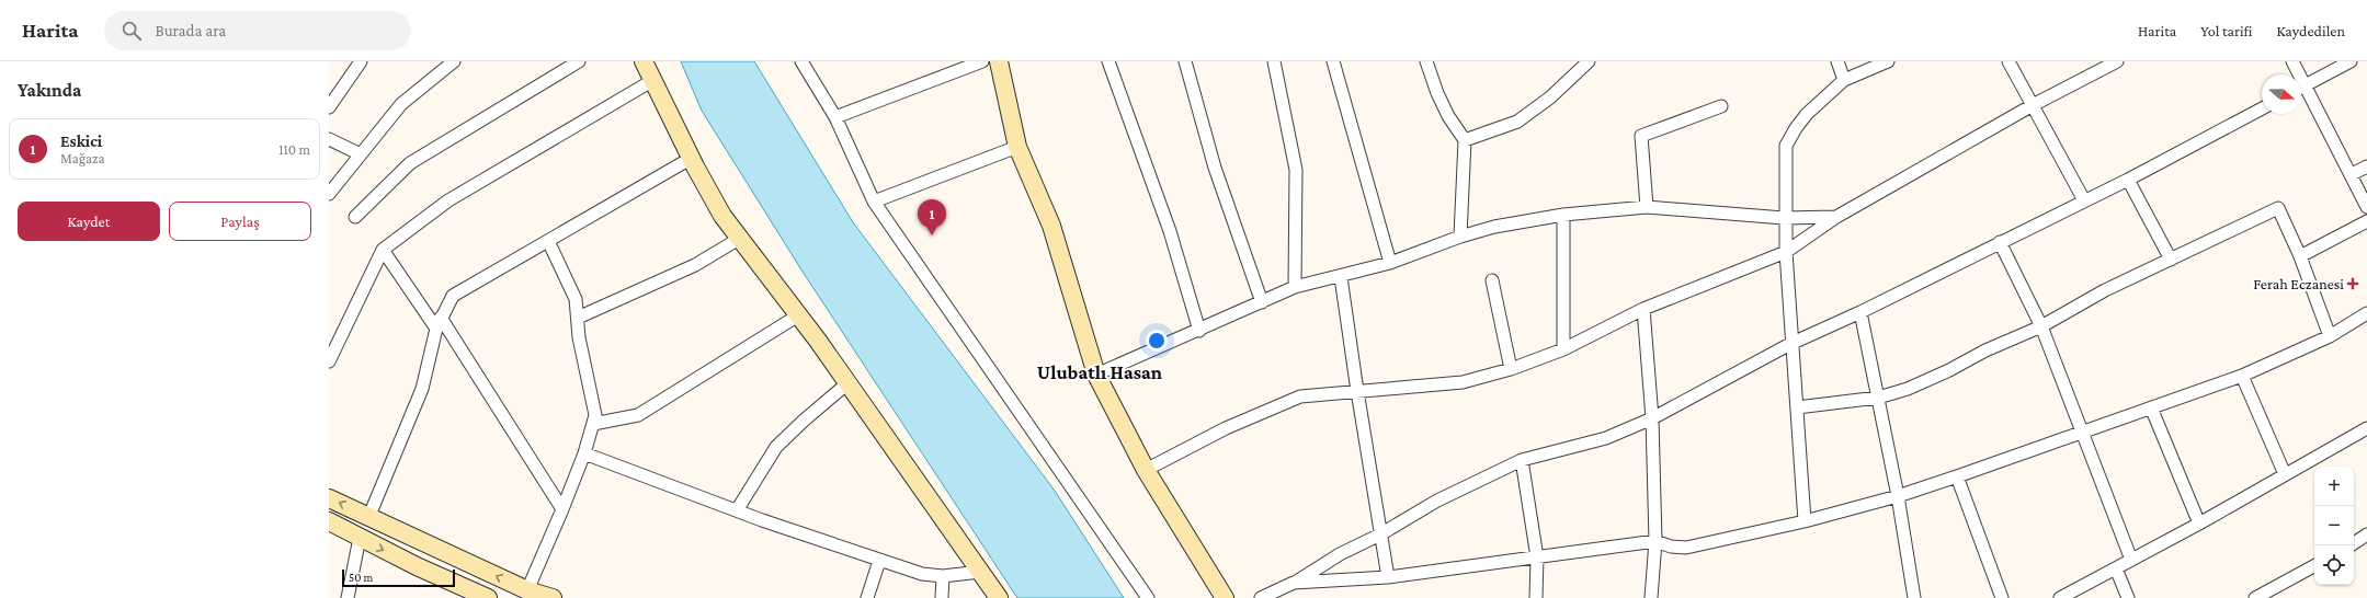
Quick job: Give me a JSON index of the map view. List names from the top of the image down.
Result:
{
  "districts": ["Ulubatlı Hasan"],
  "places": {
    "health": ["Ferah Eczanesi"]
  },
  "scale_bar": "50 m",
  "north": "right",
  "page": {
    "header": "Harita",
    "search": "Burada ara",
    "nav": ["Harita", "Yol tarifi", "Kaydedilen"],
    "heading": "Yakında",
    "list": [
      {
        "mark": "1",
        "name": "Eskici",
        "note": "Mağaza",
        "value": "110 m"
      }
    ],
    "buttons": ["Kaydet", "Paylaş"],
    "pins": "1",
    "map_buttons": ["+", "−"],
    "scale": "50 m"
  }
}
